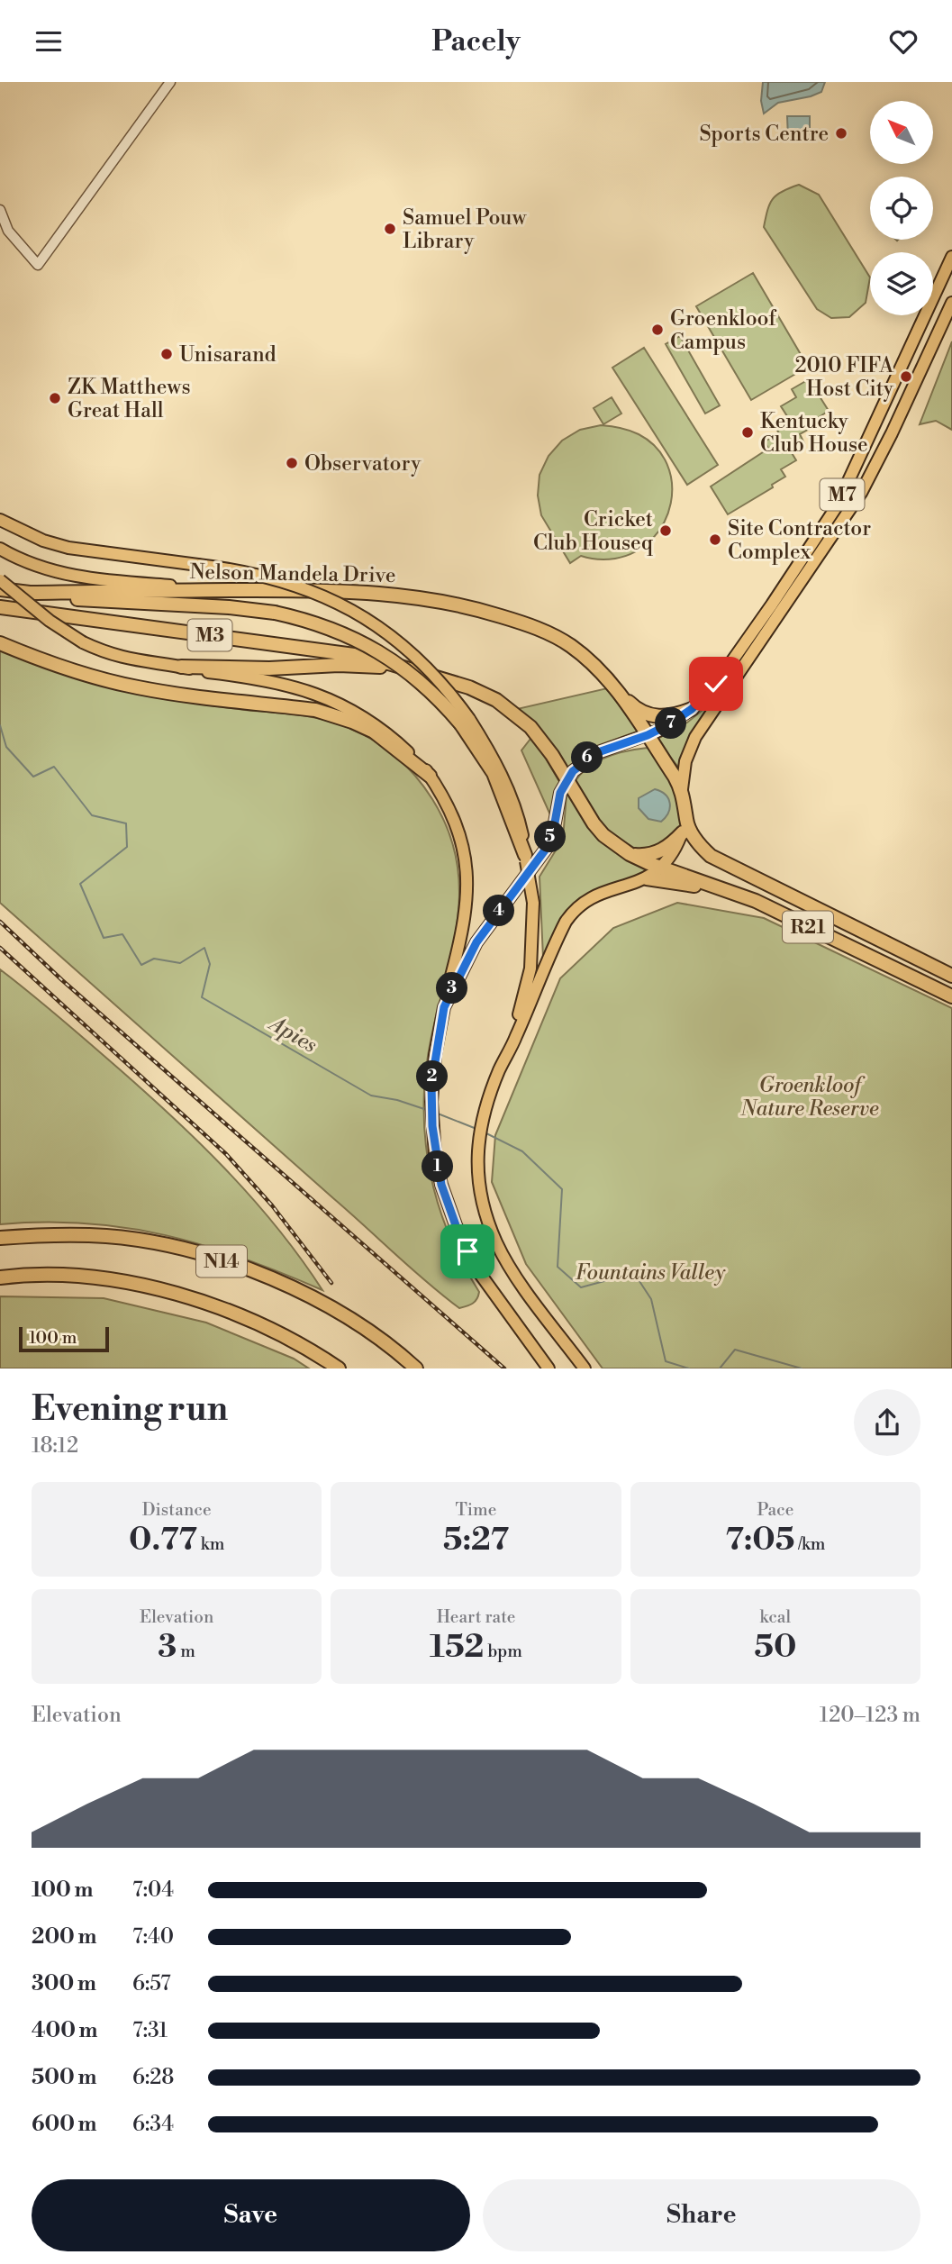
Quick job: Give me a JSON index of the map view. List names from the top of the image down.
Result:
{
  "streets": {
    "highway": [
      "M7",
      "Nelson Mandela Drive",
      "M3",
      "R21",
      "N14"
    ]
  },
  "crossings": [
    ["M7", "Nelson Mandela Drive"],
    ["M7", "M3"],
    ["M7", "R21"],
    ["Nelson Mandela Drive", "M3"],
    ["Nelson Mandela Drive", "R21"],
    ["M3", "R21"]
  ],
  "water": ["Apies"],
  "parks": ["Groenkloof Nature Reserve", "Fountains Valley"],
  "places": [
    "Sports Centre",
    "Samuel Pouw Library",
    "Groenkloof Campus",
    "Unisarand",
    "2010 FIFA Host City",
    "ZK Matthews Great Hall",
    "Kentucky Club House",
    "Observatory",
    "Cricket Club Houseq",
    "Site Contractor Complex"
  ],
  "scale_bar": "100 m",
  "north": "top left",
  "page": {
    "header": "Pacely",
    "pins": [
      "7",
      "6",
      "5",
      "4",
      "3",
      "2",
      "1"
    ],
    "scale": "100 m",
    "heading": ["Evening run", "18:12"],
    "stats": [
      ["Distance", "0.77 km"],
      ["Time", "5:27"],
      ["Pace", "7:05 /km"],
      ["Elevation", "3 m"],
      ["Heart rate", "152 bpm"],
      ["kcal", "50"]
    ],
    "chart": ["Elevation", "120–123 m"],
    "list": [
      {
        "name": "100 m",
        "note": "7:04"
      },
      {
        "name": "200 m",
        "note": "7:40"
      },
      {
        "name": "300 m",
        "note": "6:57"
      },
      {
        "name": "400 m",
        "note": "7:31"
      },
      {
        "name": "500 m",
        "note": "6:28"
      },
      {
        "name": "600 m",
        "note": "6:34"
      }
    ],
    "buttons": ["Save", "Share"]
  }
}
